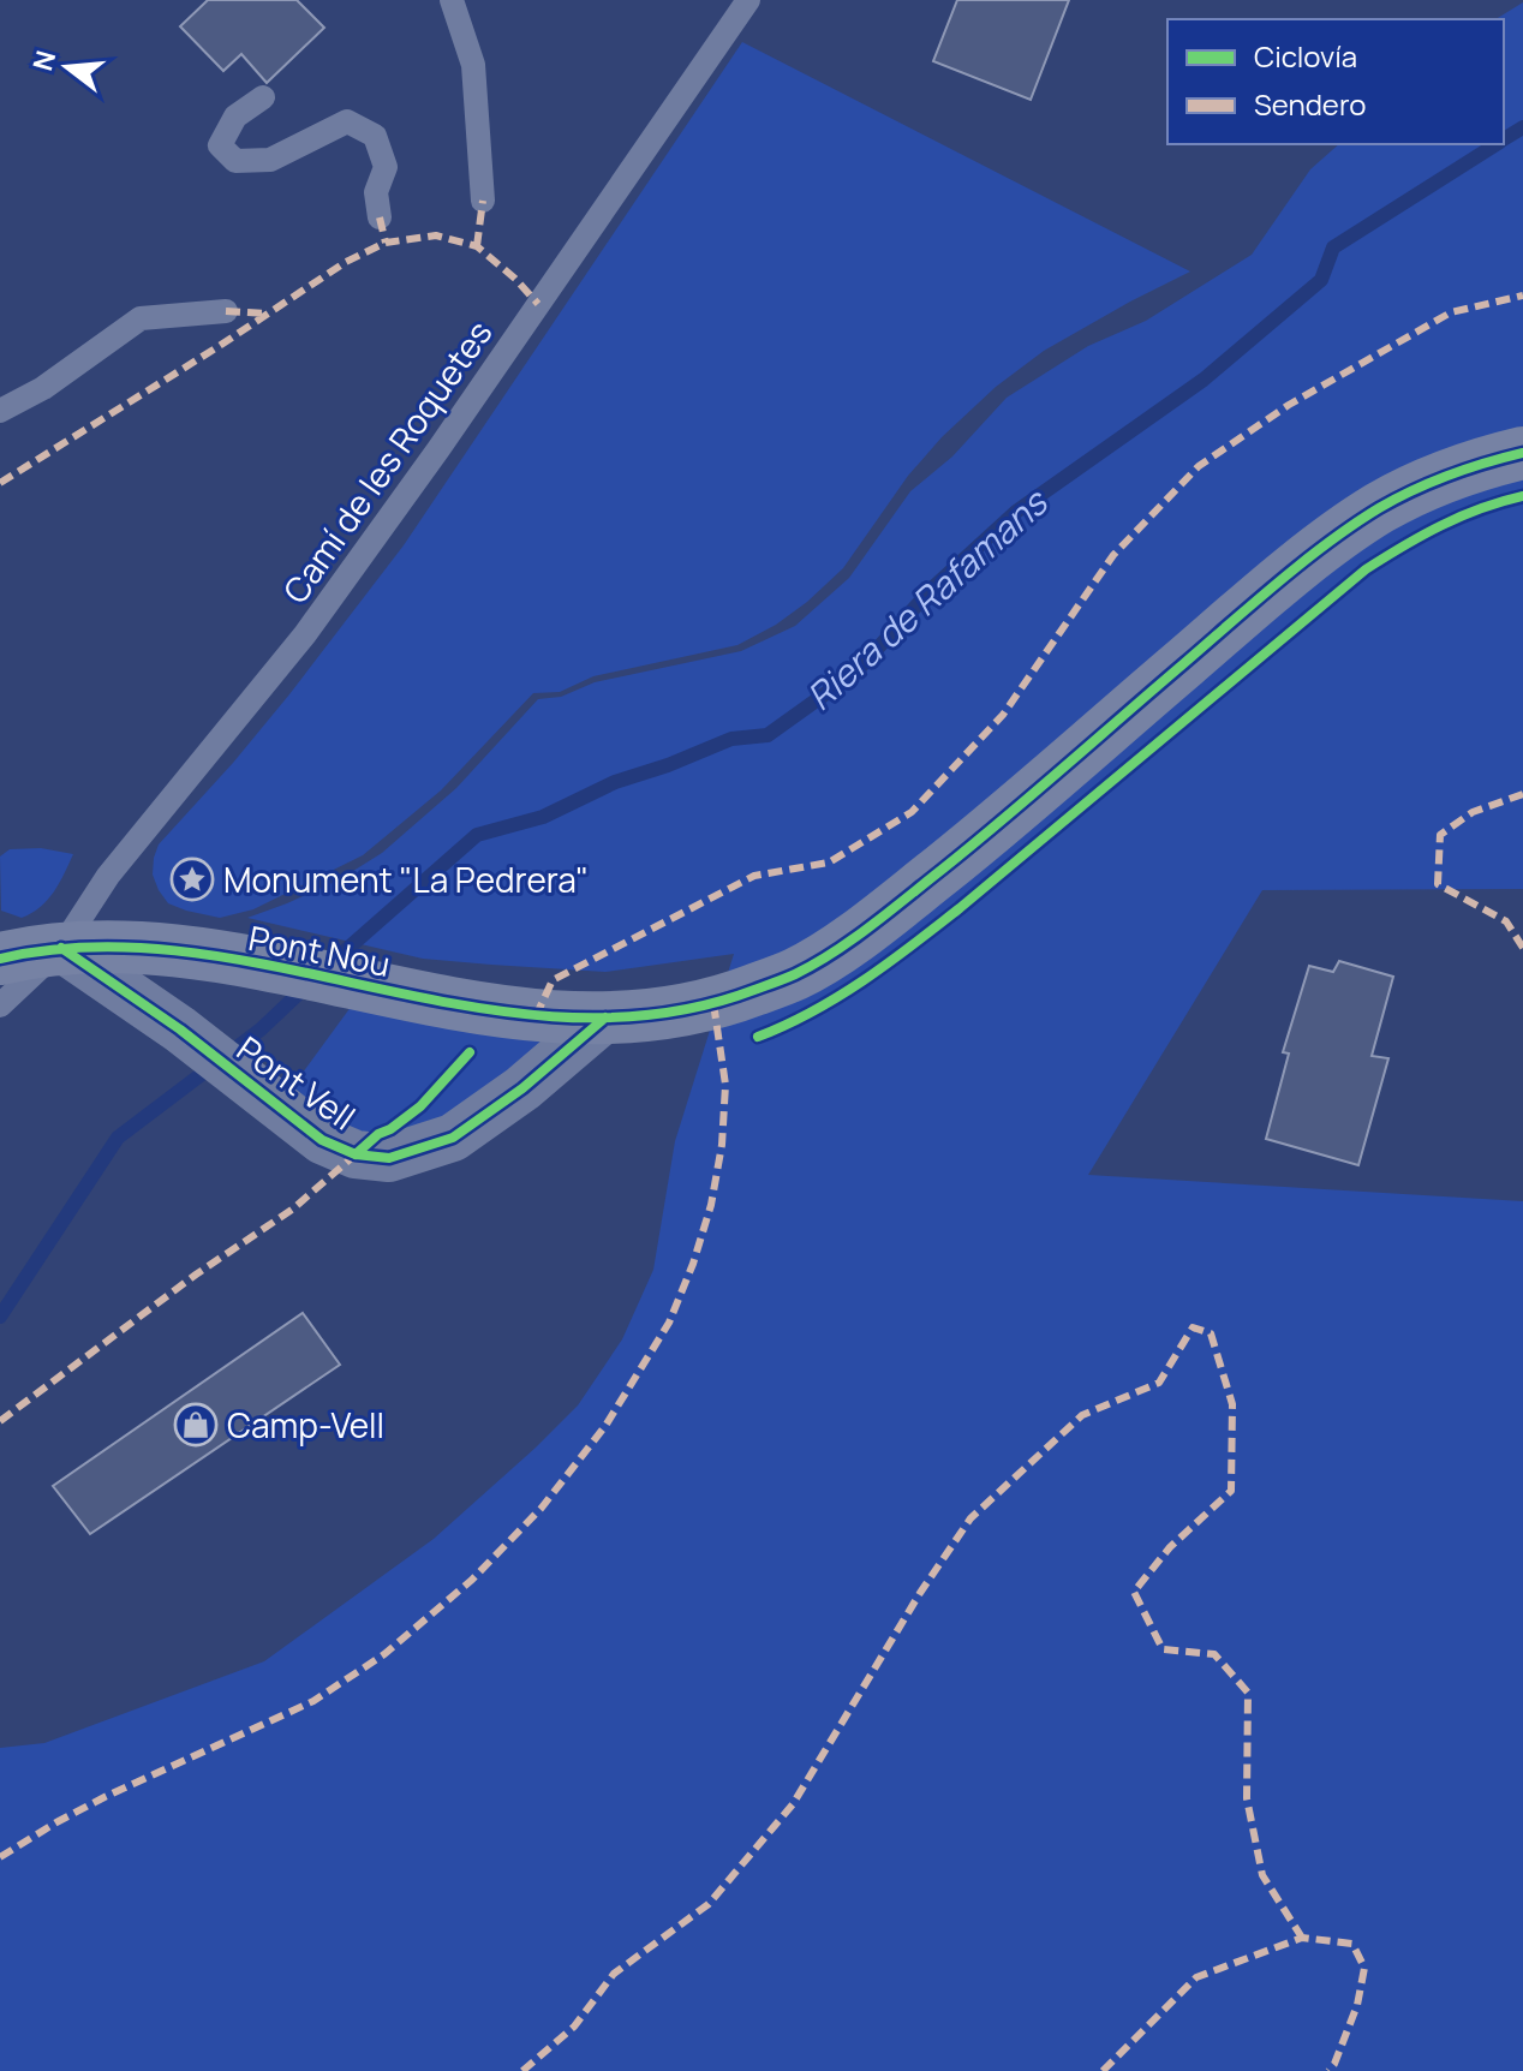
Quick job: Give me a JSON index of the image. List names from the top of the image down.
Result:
{
  "streets": {
    "main road": ["Pont Nou"],
    "street": ["Pont Vell"],
    "lane": ["Camí de les Roquetes"]
  },
  "crossings": [
    ["Camí de les Roquetes", "Pont Nou"],
    ["Camí de les Roquetes", "Pont Vell"],
    ["Pont Nou", "Pont Vell"]
  ],
  "water": ["Riera de Rafamans"],
  "places": {
    "place": ["Monument \"La Pedrera\""],
    "shop": ["Camp-Vell"]
  },
  "legend": ["Ciclovía", "Sendero"],
  "north": "left"
}
